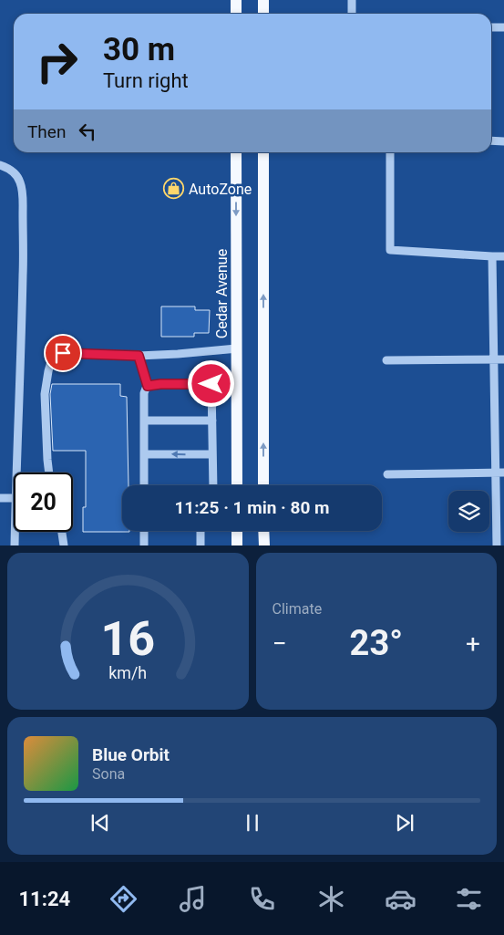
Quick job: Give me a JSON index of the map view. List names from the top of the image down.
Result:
{
  "streets": {
    "main road": ["Cedar Avenue"]
  },
  "places": {
    "shop": ["AutoZone"]
  },
  "page": {
    "turn": ["30 m", "Turn right"],
    "then": "Then",
    "limit": "20",
    "trip": "11:25 · 1 min · 80 m",
    "tile": "Climate",
    "heat": ["−", "23°", "+"],
    "song": ["Blue Orbit", "Sona"],
    "tabs": "11:24",
    "gauge": ["16", "km/h"]
  }
}
